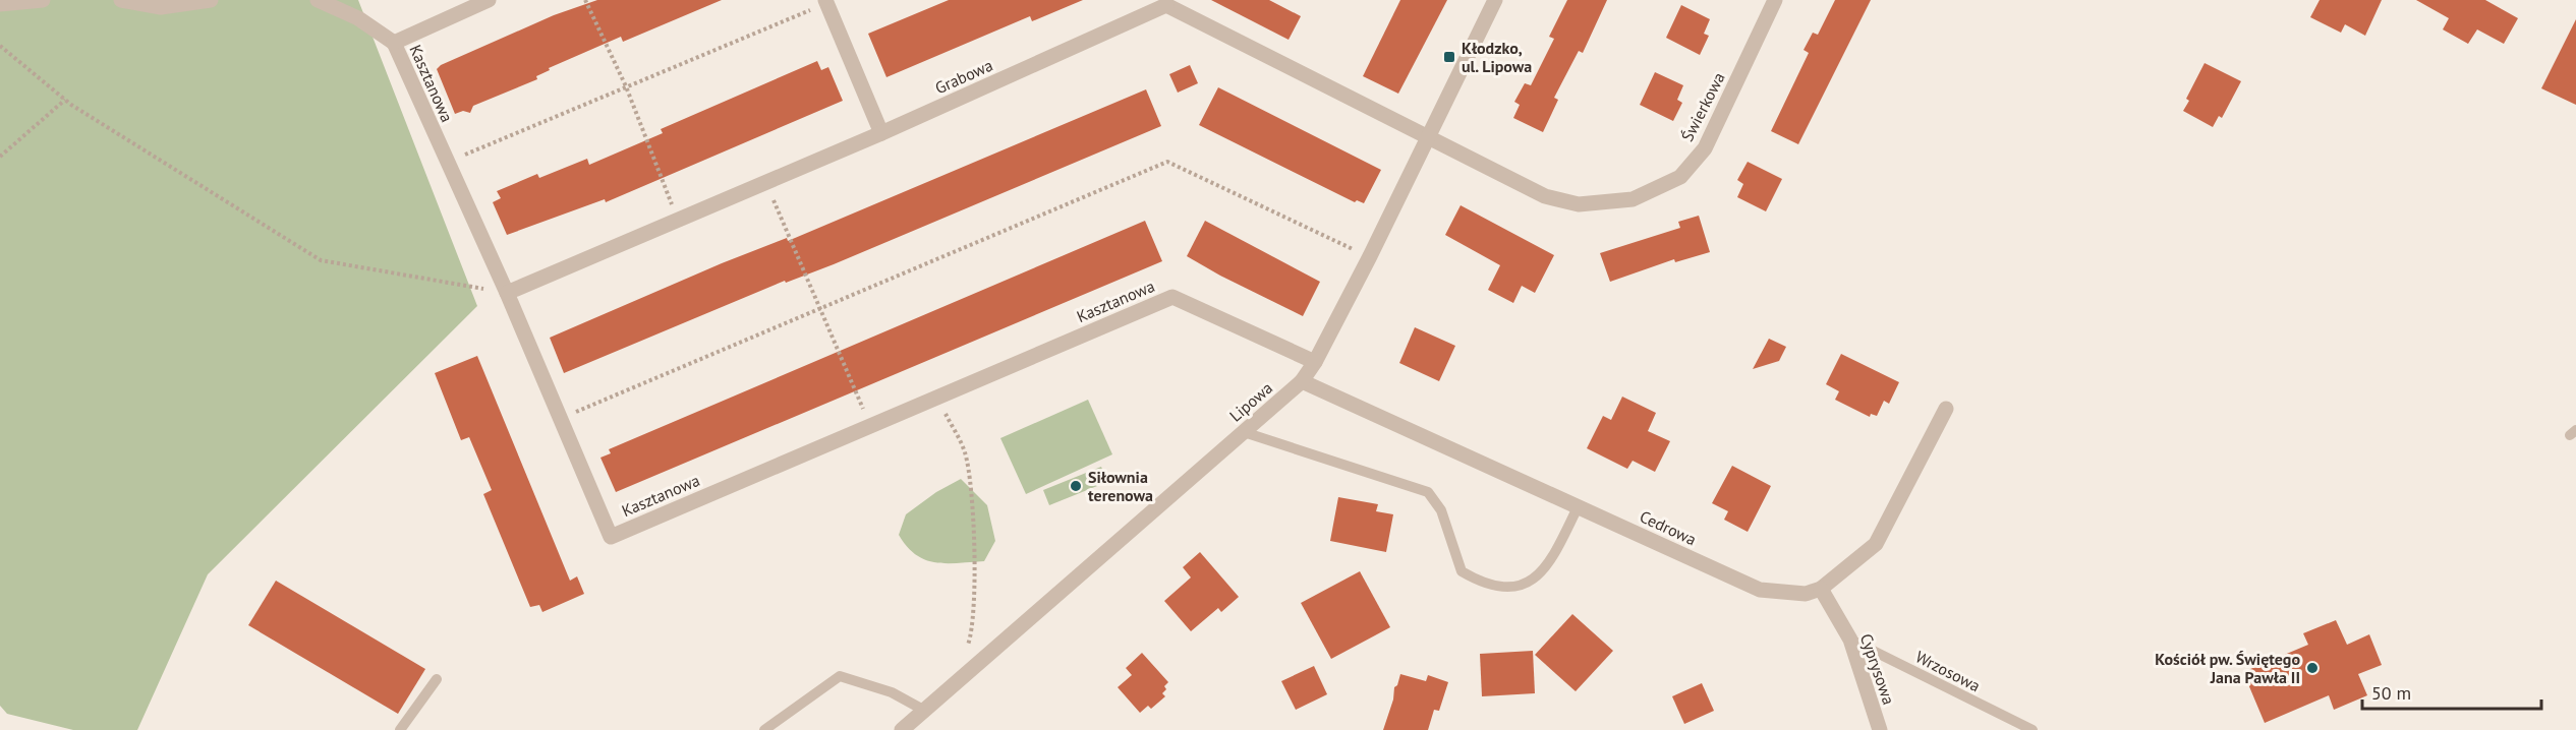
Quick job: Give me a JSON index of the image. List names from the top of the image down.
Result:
{
  "streets": {
    "street": [
      "Grabowa",
      "Kasztanowa",
      "Świerkowa",
      "Lipowa",
      "Cedrowa",
      "Cyprysowa"
    ],
    "lane": ["Wrzosowa"]
  },
  "crossings": [
    ["Grabowa", "Kasztanowa"],
    ["Grabowa", "Świerkowa"],
    ["Grabowa", "Lipowa"],
    ["Kasztanowa", "Lipowa"],
    ["Świerkowa", "Lipowa"],
    ["Lipowa", "Cedrowa"],
    ["Cedrowa", "Cyprysowa"],
    ["Cyprysowa", "Wrzosowa"]
  ],
  "places": {
    "transit": ["Kłodzko, ul. Lipowa"],
    "other": ["Siłownia terenowa", "Kościół pw. Świętego Jana Pawła II"]
  },
  "scale_bar": "50 m"
}
